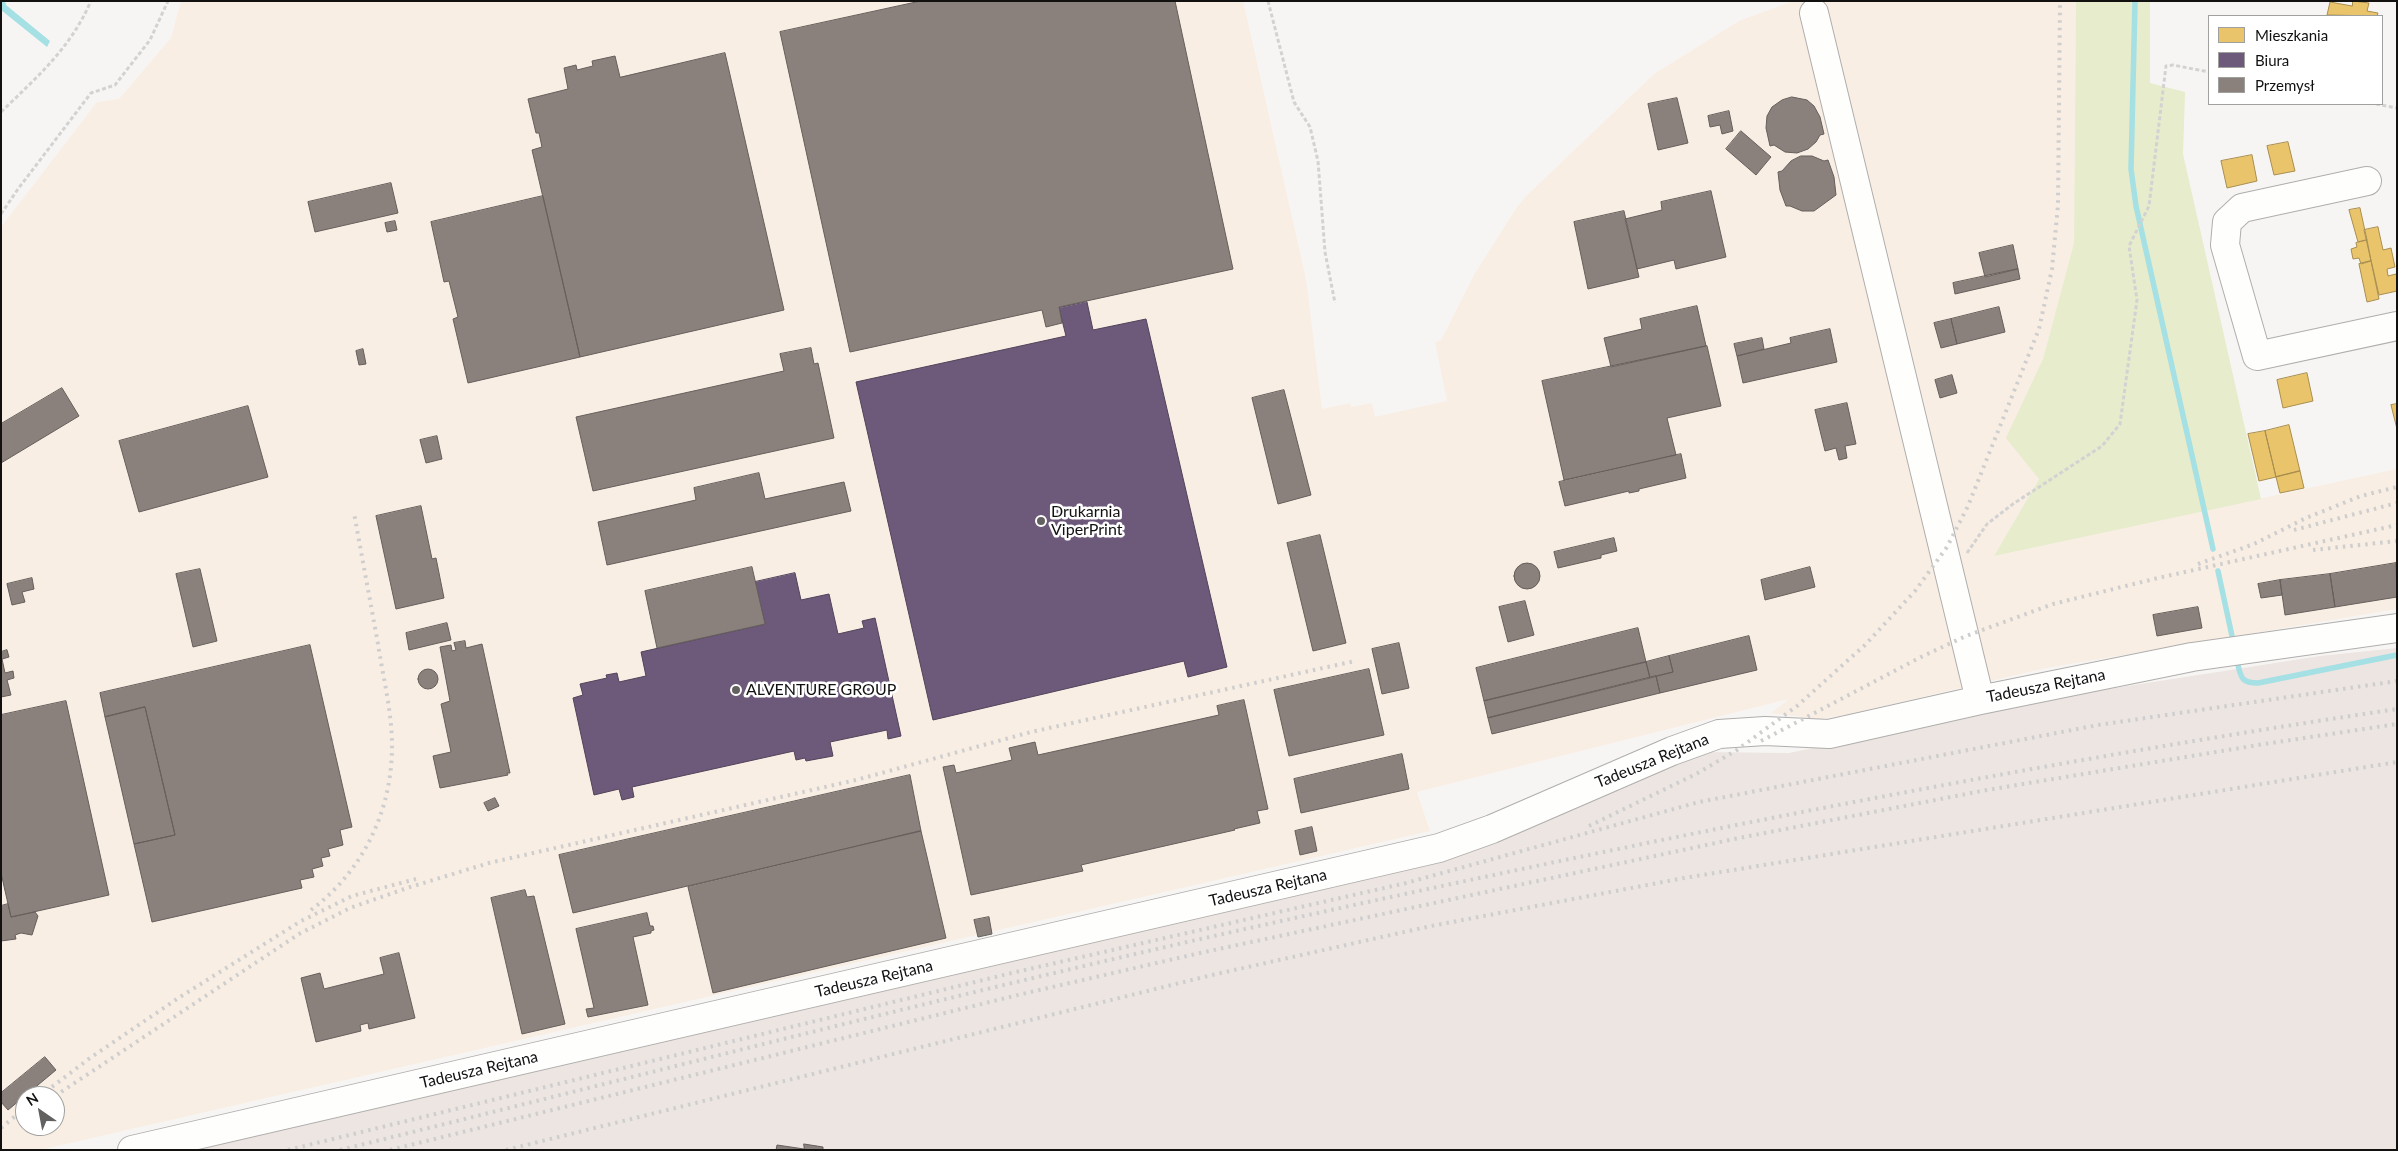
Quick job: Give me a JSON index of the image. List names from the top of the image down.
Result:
{
  "streets": {
    "street": ["Tadeusza Rejtana"]
  },
  "places": ["Drukarnia ViperPrint", "ALVENTURE GROUP"],
  "legend": ["Mieszkania", "Biura", "Przemysł"],
  "north": "top left"
}
